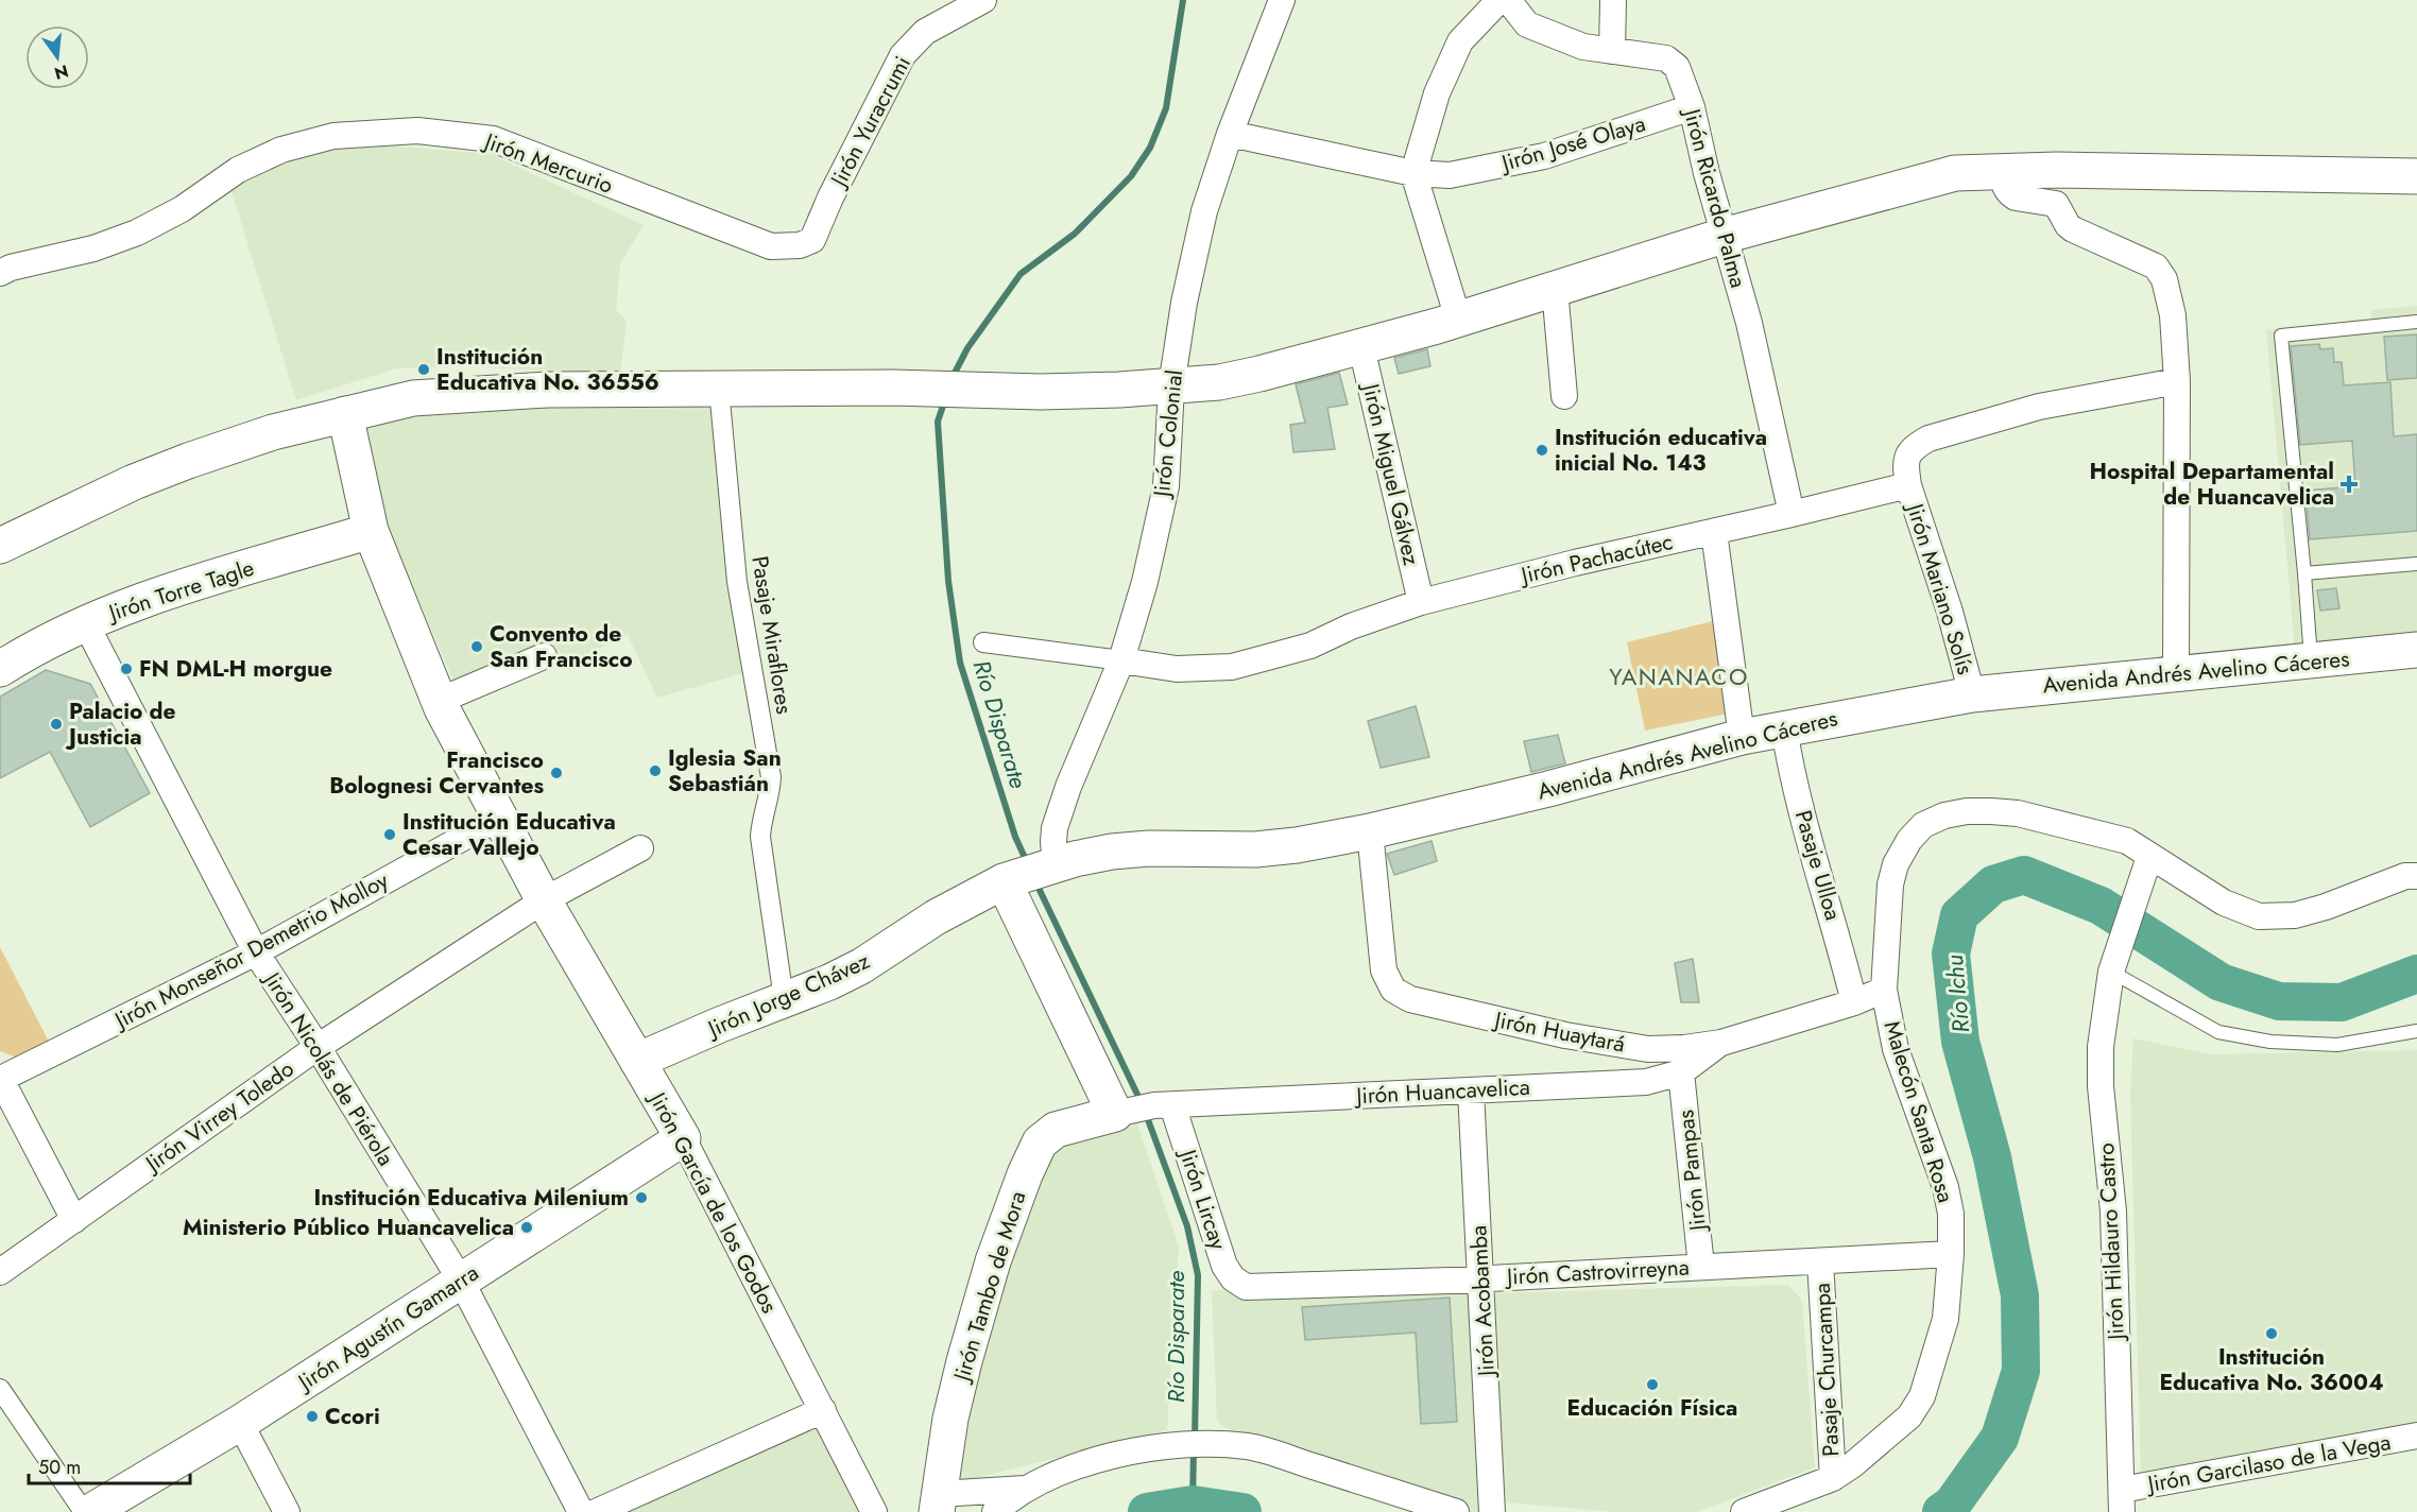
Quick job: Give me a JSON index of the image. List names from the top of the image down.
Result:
{
  "streets": {
    "main road": [
      "Jirón Torre Tagle",
      "Avenida Andrés Avelino Cáceres",
      "Jirón Jorge Chávez",
      "Jirón García de los Godos",
      "Jirón Tambo de Mora",
      "Jirón Agustín Gamarra"
    ],
    "street": [
      "Jirón Yuracrumi",
      "Jirón José Olaya",
      "Jirón Mercurio",
      "Jirón Ricardo Palma",
      "Jirón Colonial",
      "Jirón Miguel Gálvez",
      "Jirón Pachacútec",
      "Jirón Mariano Solís",
      "Pasaje Miraflores",
      "Pasaje Ulloa",
      "Jirón Monseñor Demetrio Molloy",
      "Jirón Huaytará",
      "Jirón Nicolás de Piérola",
      "Jirón Huancavelica",
      "Malecón Santa Rosa",
      "Jirón Virrey Toledo",
      "Jirón Pampas",
      "Jirón Lircay",
      "Jirón Hildauro Castro",
      "Jirón Castrovirreyna",
      "Jirón Acobamba",
      "Pasaje Churcampa",
      "Jirón Garcilaso de la Vega"
    ]
  },
  "crossings": [
    ["Jirón Yuracrumi", "Jirón Mercurio"],
    ["Jirón José Olaya", "Jirón Ricardo Palma"],
    ["Jirón José Olaya", "Jirón Colonial"],
    ["Jirón Ricardo Palma", "Jirón Pachacútec"],
    ["Jirón Colonial", "Jirón Pachacútec"],
    ["Jirón Colonial", "Avenida Andrés Avelino Cáceres"],
    ["Jirón Colonial", "Jirón Jorge Chávez"],
    ["Jirón Miguel Gálvez", "Jirón Pachacútec"],
    ["Jirón Pachacútec", "Jirón Mariano Solís"],
    ["Jirón Mariano Solís", "Avenida Andrés Avelino Cáceres"],
    ["Jirón Torre Tagle", "Jirón Nicolás de Piérola"],
    ["Jirón Torre Tagle", "Jirón García de los Godos"],
    ["Pasaje Miraflores", "Jirón Jorge Chávez"],
    ["Avenida Andrés Avelino Cáceres", "Pasaje Ulloa"],
    ["Avenida Andrés Avelino Cáceres", "Jirón Jorge Chávez"],
    ["Avenida Andrés Avelino Cáceres", "Jirón Huaytará"],
    ["Pasaje Ulloa", "Jirón Huaytará"],
    ["Jirón Monseñor Demetrio Molloy", "Jirón Nicolás de Piérola"],
    ["Jirón Monseñor Demetrio Molloy", "Jirón García de los Godos"],
    ["Jirón Jorge Chávez", "Jirón García de los Godos"],
    ["Jirón Huaytará", "Jirón Huancavelica"],
    ["Jirón Huaytará", "Malecón Santa Rosa"],
    ["Jirón Nicolás de Piérola", "Jirón Virrey Toledo"],
    ["Jirón Nicolás de Piérola", "Jirón Agustín Gamarra"],
    ["Jirón Huancavelica", "Jirón Pampas"],
    ["Jirón Huancavelica", "Jirón Lircay"],
    ["Jirón Huancavelica", "Jirón Tambo de Mora"],
    ["Jirón Huancavelica", "Jirón Acobamba"],
    ["Malecón Santa Rosa", "Jirón Hildauro Castro"],
    ["Malecón Santa Rosa", "Jirón Castrovirreyna"],
    ["Malecón Santa Rosa", "Pasaje Churcampa"],
    ["Jirón Virrey Toledo", "Jirón García de los Godos"],
    ["Jirón Pampas", "Jirón Castrovirreyna"],
    ["Jirón Lircay", "Jirón Castrovirreyna"],
    ["Jirón Lircay", "Jirón Tambo de Mora"],
    ["Jirón García de los Godos", "Jirón Agustín Gamarra"],
    ["Jirón Hildauro Castro", "Jirón Garcilaso de la Vega"],
    ["Jirón Castrovirreyna", "Jirón Acobamba"],
    ["Jirón Castrovirreyna", "Pasaje Churcampa"]
  ],
  "districts": ["YANANACO"],
  "water": ["Río Disparate", "Río Ichu"],
  "places": {
    "other": [
      "Institución Educativa No. 36556",
      "Institución educativa inicial No. 143",
      "Convento de San Francisco",
      "FN DML-H morgue",
      "Palacio de Justicia",
      "Iglesia San Sebastián",
      "Francisco Bolognesi Cervantes",
      "Institución Educativa Cesar Vallejo",
      "Institución Educativa Milenium",
      "Ministerio Público Huancavelica",
      "Institución Educativa No. 36004",
      "Educación Física",
      "Ccori"
    ],
    "health": ["Hospital Departamental de Huancavelica"]
  },
  "scale_bar": "50 m",
  "north": "bottom"
}
